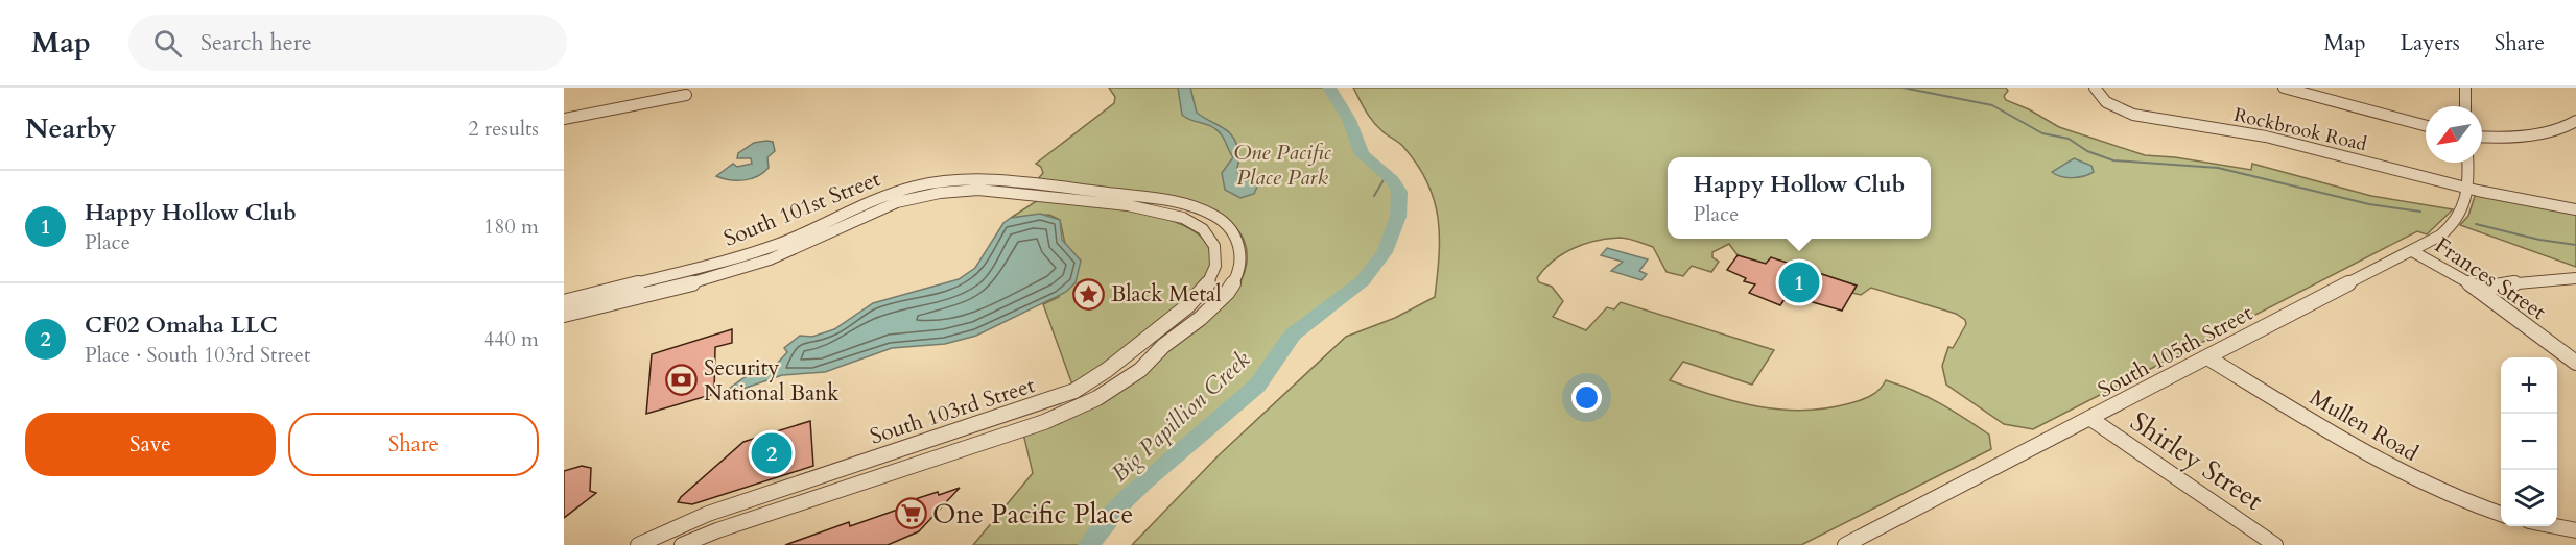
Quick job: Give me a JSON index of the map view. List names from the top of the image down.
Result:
{
  "streets": {
    "street": [
      "Rockbrook Road",
      "South 101st Street",
      "Frances Street",
      "South 105th Street",
      "South 103rd Street",
      "Mullen Road",
      "Shirley Street"
    ]
  },
  "crossings": [
    ["Rockbrook Road", "South 105th Street"],
    ["South 101st Street", "South 103rd Street"],
    ["Frances Street", "South 105th Street"],
    ["South 105th Street", "Mullen Road"],
    ["South 105th Street", "Shirley Street"]
  ],
  "water": ["Big Papillion Creek"],
  "parks": ["One Pacific Place Park"],
  "places": {
    "place": ["Black Metal"],
    "bank": ["Security National Bank"],
    "supermarket": ["One Pacific Place"]
  },
  "north": "bottom left",
  "page": {
    "header": "Map",
    "search": "Search here",
    "nav": ["Map", "Layers", "Share"],
    "heading": ["Nearby", "2 results"],
    "popup": ["Happy Hollow Club", "Place"],
    "list": [
      {
        "mark": "1",
        "name": "Happy Hollow Club",
        "note": "Place",
        "value": "180 m"
      },
      {
        "mark": "2",
        "name": "CF02 Omaha LLC",
        "note": "Place · South 103rd Street",
        "value": "440 m"
      }
    ],
    "pins": ["1", "2"],
    "map_buttons": ["+", "−"],
    "buttons": ["Save", "Share"]
  }
}
